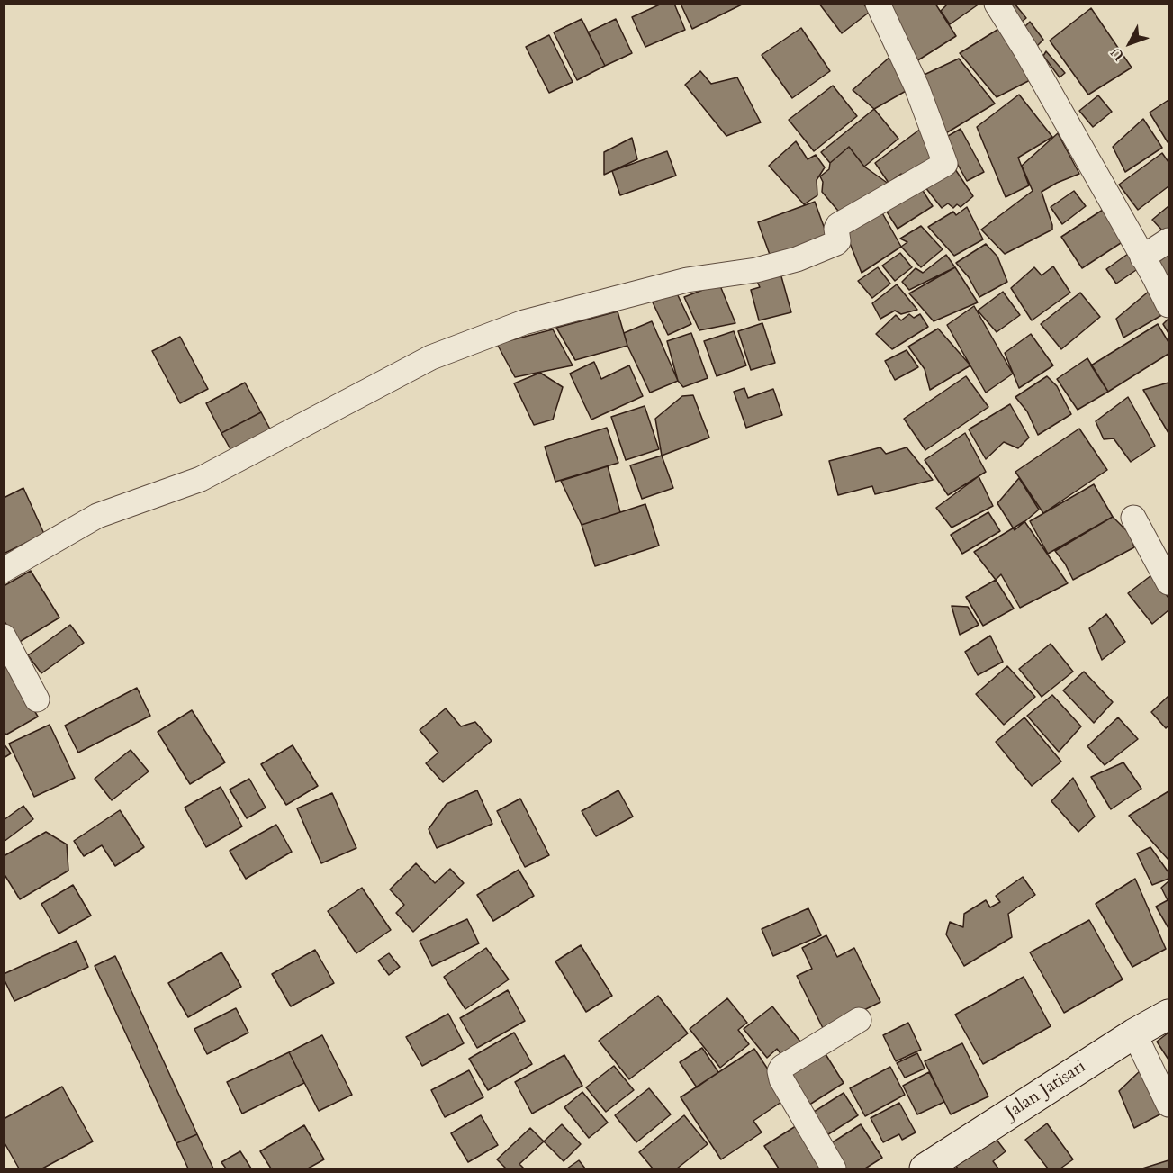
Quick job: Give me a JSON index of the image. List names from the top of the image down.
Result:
{
  "streets": {
    "street": ["Jalan Jatisari"]
  },
  "north": "bottom left"
}
